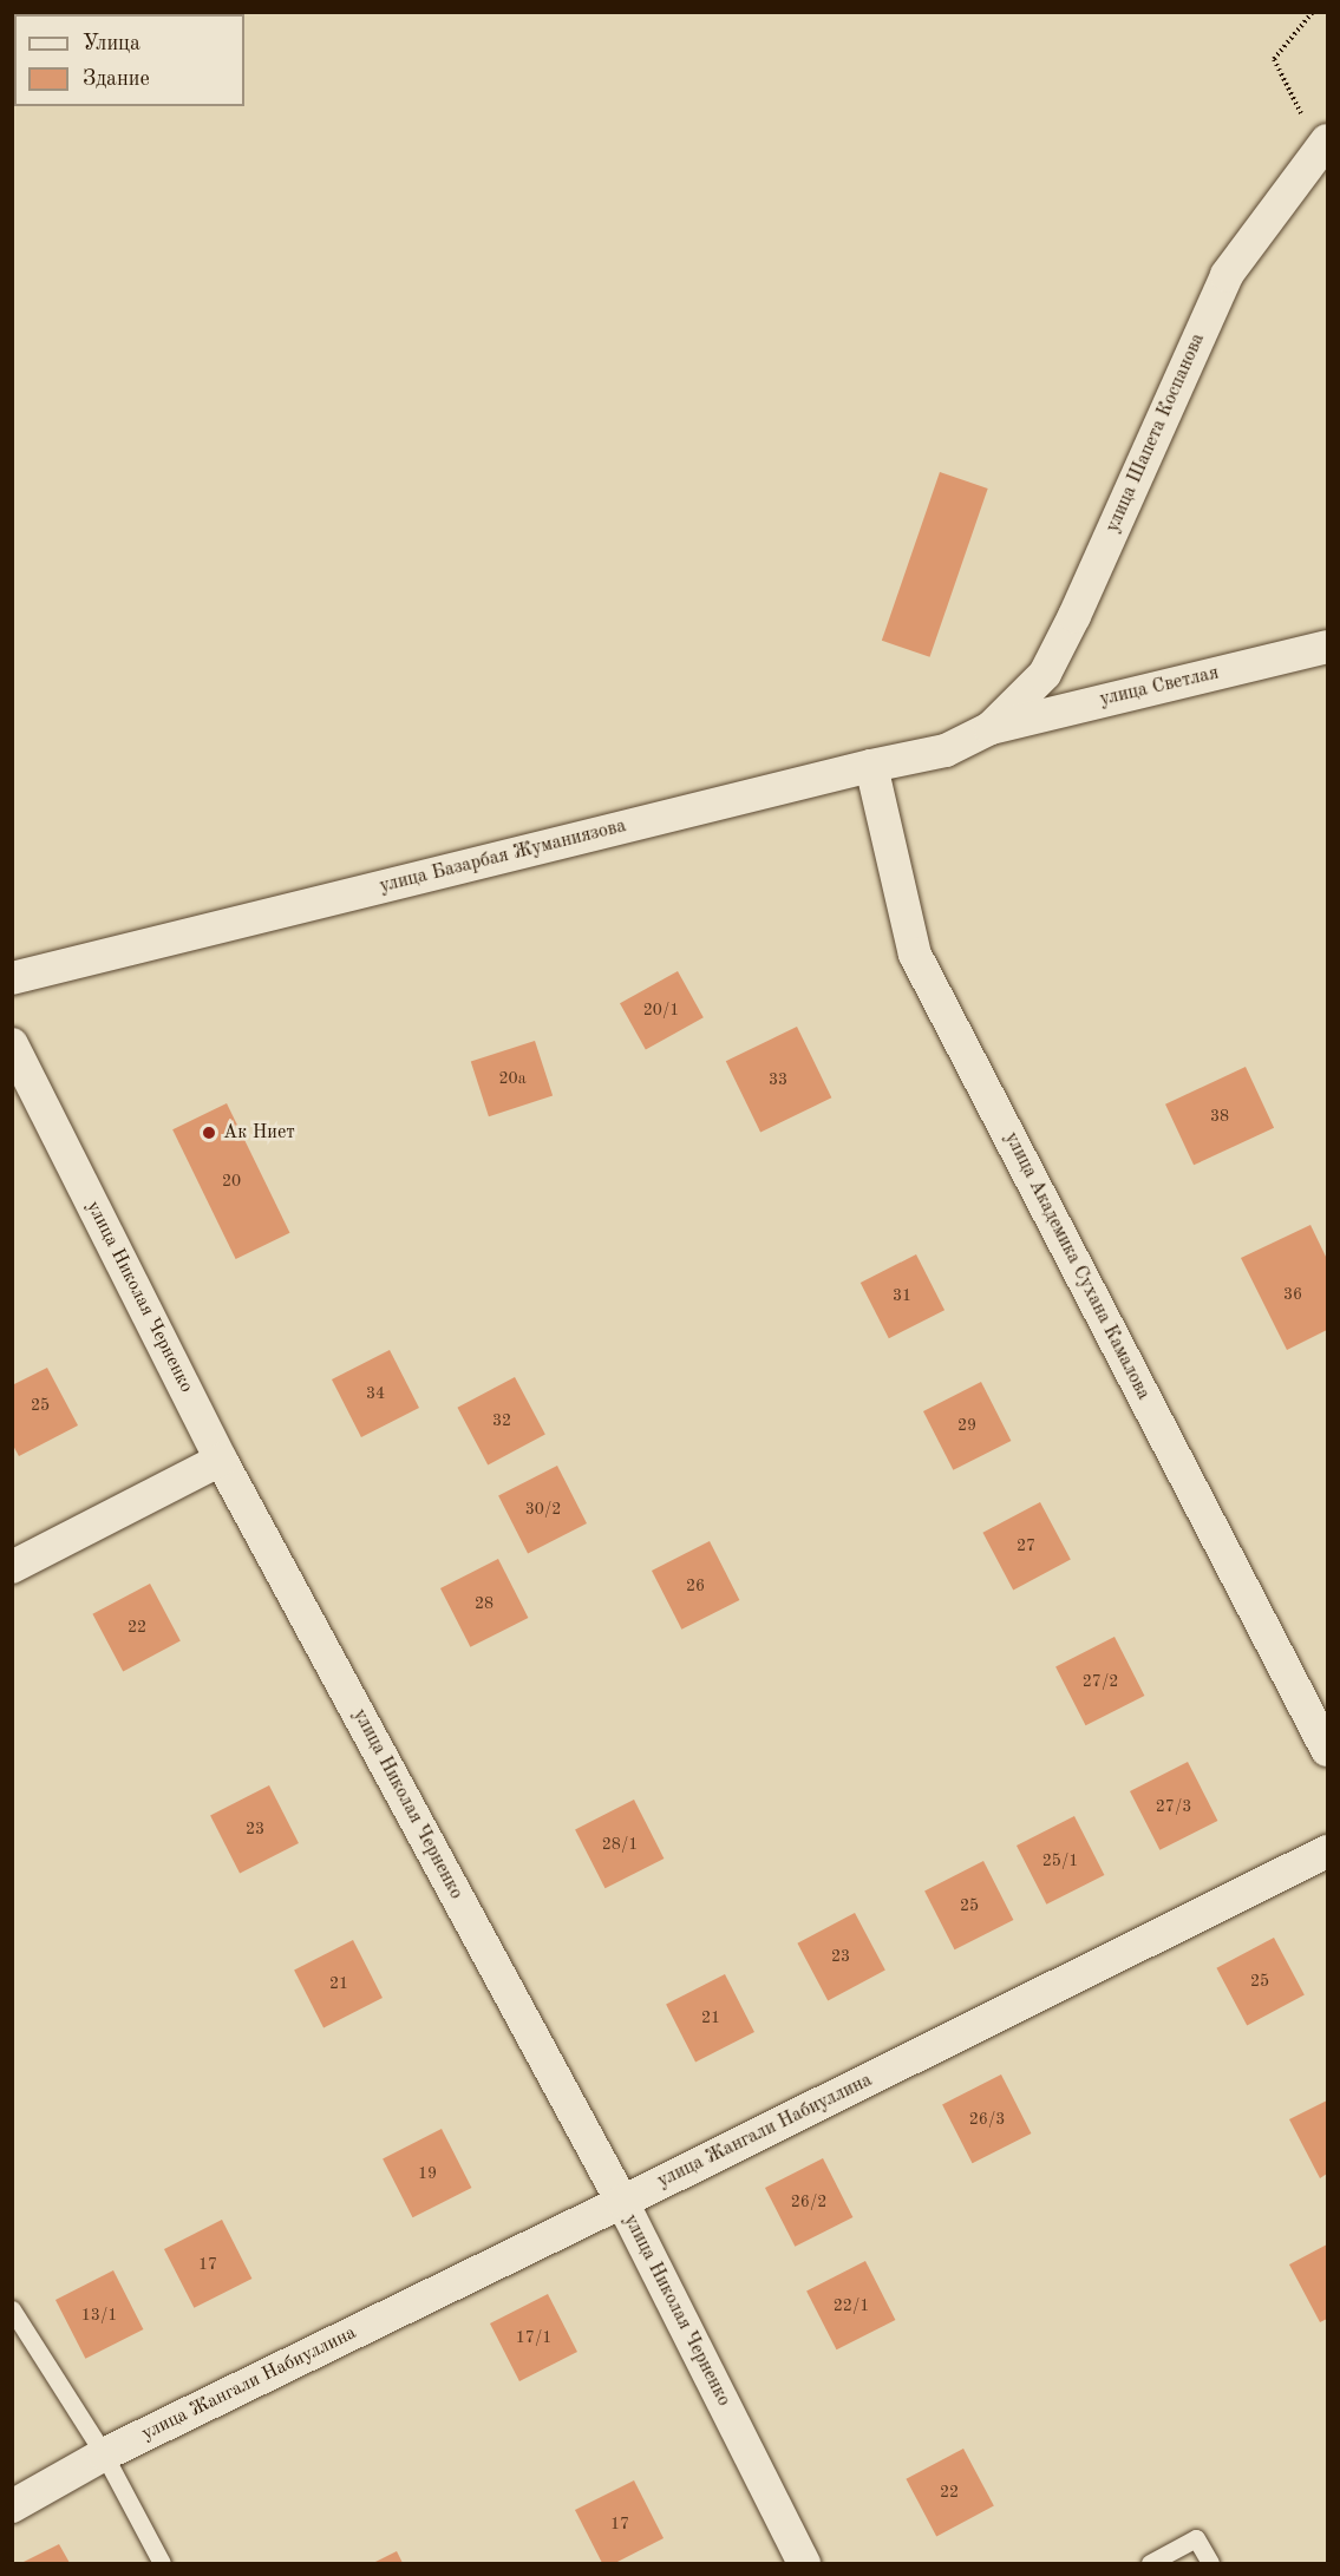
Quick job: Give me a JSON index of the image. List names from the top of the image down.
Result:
{
  "streets": {
    "street": [
      "улица Шапета Коспанова",
      "улица Светлая",
      "улица Базарбая Жуманиязова",
      "улица Академика Сухана Камалова",
      "улица Николая Черненко",
      "улица Жангали Набиуллина"
    ]
  },
  "crossings": [
    ["улица Шапета Коспанова", "улица Светлая"],
    ["улица Шапета Коспанова", "улица Базарбая Жуманиязова"],
    ["улица Светлая", "улица Базарбая Жуманиязова"],
    ["улица Базарбая Жуманиязова", "улица Академика Сухана Камалова"],
    ["улица Николая Черненко", "улица Жангали Набиуллина"]
  ],
  "places": ["Ак Ниет"],
  "house_numbers": [
    "20/1",
    "20а",
    "33",
    "38",
    "20",
    "36",
    "31",
    "34",
    "25",
    "32",
    "29",
    "30/2",
    "27",
    "26",
    "28",
    "22",
    "27/2",
    "27/3",
    "23",
    "28/1",
    "25/1",
    "25",
    "23",
    "25",
    "21",
    "21",
    "26/3",
    "19",
    "26/2",
    "17",
    "22/1",
    "13/1",
    "17/1",
    "22",
    "17"
  ],
  "legend": ["Улица", "Здание"]
}
